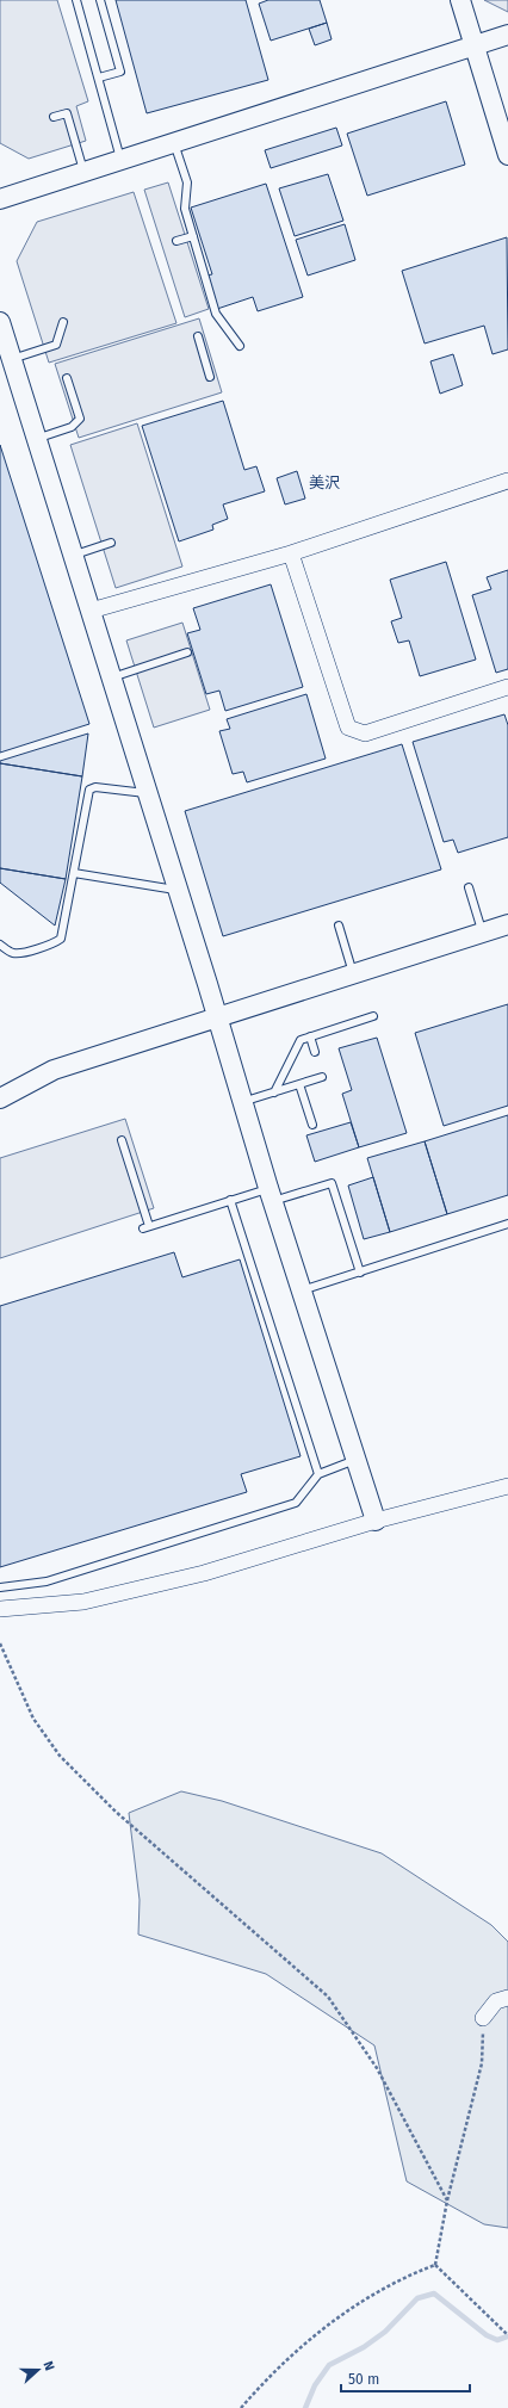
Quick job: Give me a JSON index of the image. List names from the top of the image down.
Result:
{
  "districts": ["美沢"],
  "scale_bar": "50 m",
  "north": "right"
}
